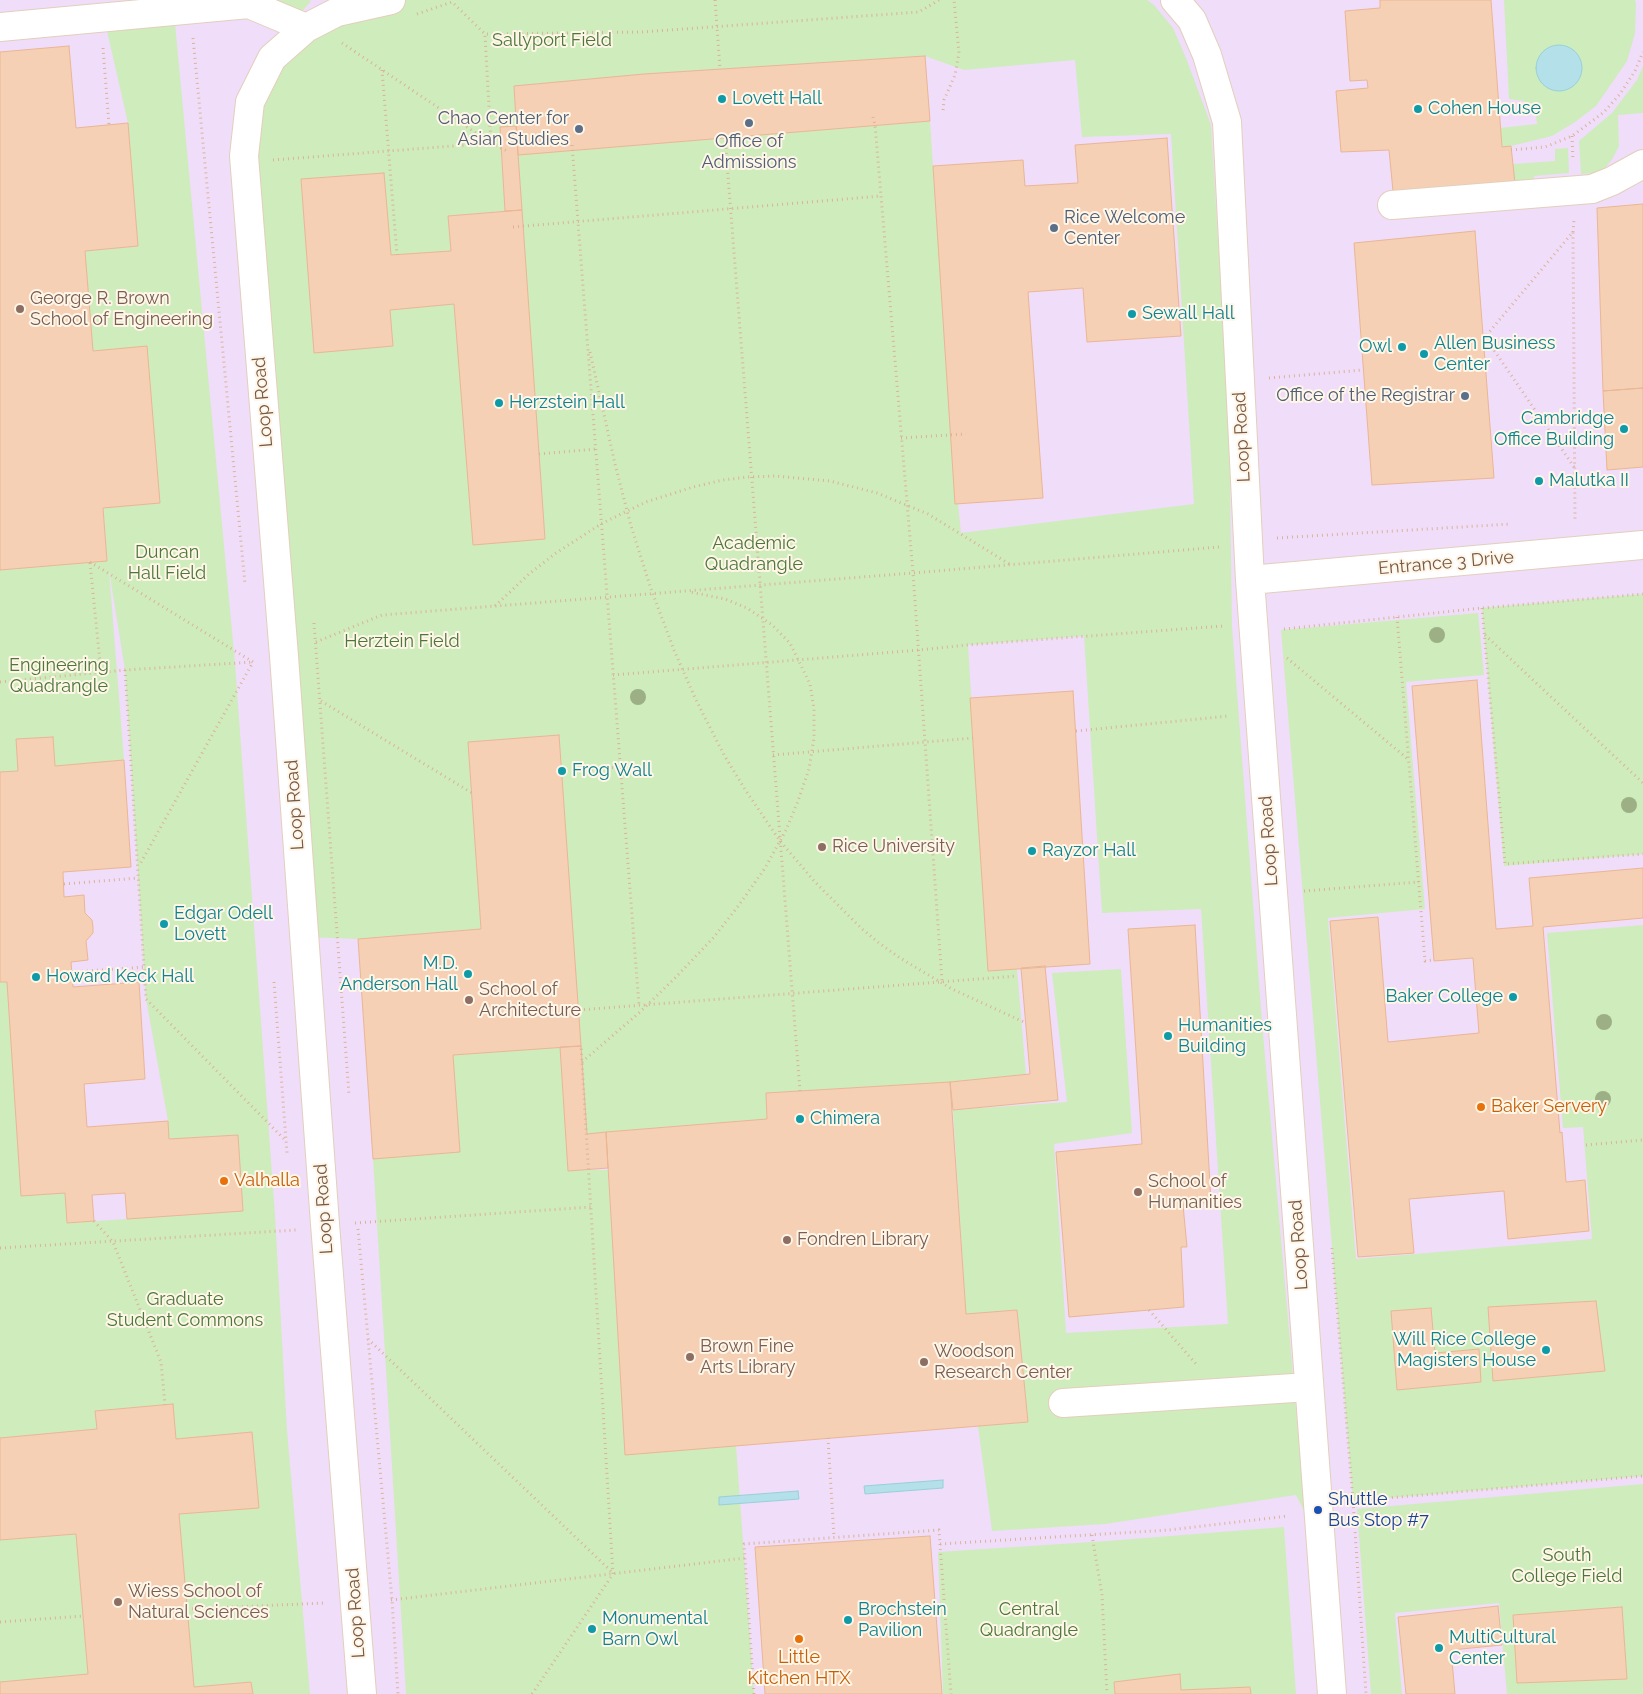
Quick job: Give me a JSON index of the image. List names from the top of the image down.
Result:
{
  "streets": {
    "lane": ["Loop Road", "Entrance 3 Drive"]
  },
  "crossings": [
    ["Loop Road", "Entrance 3 Drive"]
  ],
  "parks": [
    "Sallyport Field",
    "Academic Quadrangle",
    "Duncan Hall Field",
    "Herztein Field",
    "Engineering Quadrangle",
    "Graduate Student Commons",
    "South College Field",
    "Central Quadrangle"
  ],
  "places": [
    "Lovett Hall",
    "Cohen House",
    "Office of Admissions",
    "Chao Center for Asian Studies",
    "Rice Welcome Center",
    "George R. Brown School of Engineering",
    "Sewall Hall",
    "Owl",
    "Allen Business Center",
    "Office of the Registrar",
    "Herzstein Hall",
    "Cambridge Office Building",
    "Malutka II",
    "Frog Wall",
    "Rice University",
    "Rayzor Hall",
    "Edgar Odell Lovett",
    "M.D. Anderson Hall",
    "Howard Keck Hall",
    "Baker College",
    "School of Architecture",
    "Humanities Building",
    "Baker Servery",
    "Chimera",
    "Valhalla",
    "School of Humanities",
    "Fondren Library",
    "Will Rice College Magisters House",
    "Brown Fine Arts Library",
    "Woodson Research Center",
    "Shuttle Bus Stop #7",
    "Wiess School of Natural Sciences",
    "Brochstein Pavilion",
    "Monumental Barn Owl",
    "Little Kitchen HTX",
    "MultiCultural Center"
  ]
}
